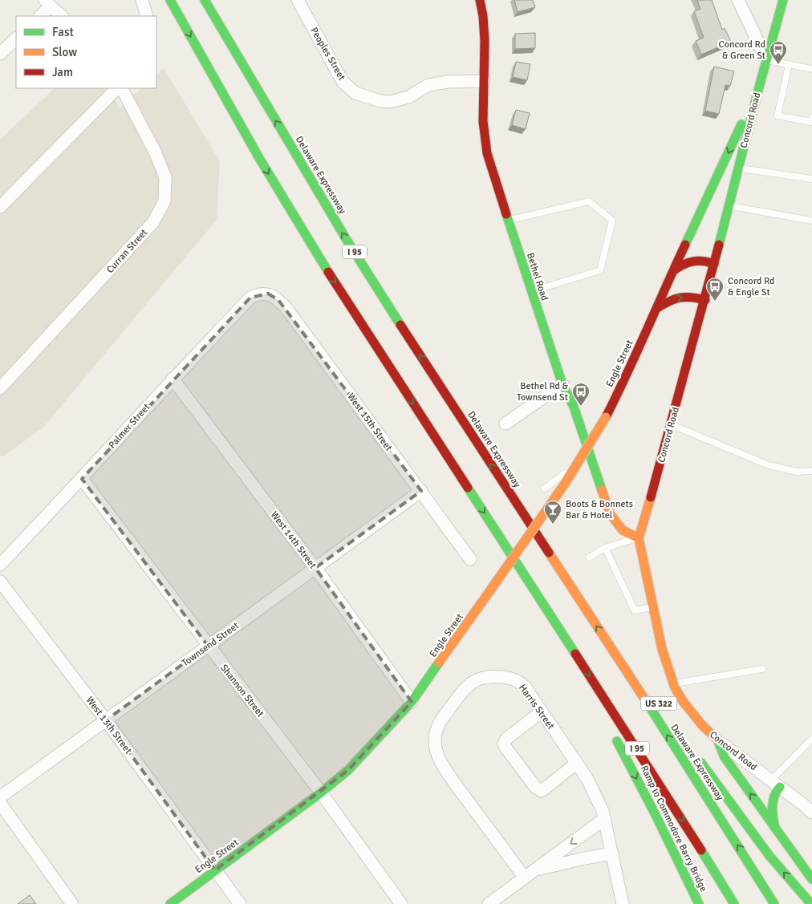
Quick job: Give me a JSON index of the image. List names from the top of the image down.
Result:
{
  "streets": {
    "main road": [
      "Concord Road",
      "Delaware Expressway",
      "I 95",
      "Bethel Road",
      "Engle Street",
      "Ramp to Commodore Barry Bridge"
    ],
    "street": [
      "Peoples Street",
      "Curran Street",
      "West 15th Street",
      "Palmer Street",
      "West 14th Street",
      "Townsend Street",
      "Shannon Street",
      "Harris Street",
      "West 13th Street"
    ]
  },
  "crossings": [
    ["Peoples Street", "Bethel Road"],
    ["Concord Road", "Bethel Road"],
    ["Concord Road", "Engle Street"],
    ["Engle Street", "West 14th Street"],
    ["Engle Street", "Shannon Street"],
    ["Engle Street", "West 13th Street"],
    ["West 15th Street", "Palmer Street"],
    ["West 15th Street", "Townsend Street"],
    ["Palmer Street", "West 14th Street"],
    ["Palmer Street", "Shannon Street"],
    ["West 14th Street", "Townsend Street"],
    ["Townsend Street", "Shannon Street"],
    ["Townsend Street", "West 13th Street"]
  ],
  "places": {
    "bus stop": ["Concord Rd & Green St", "Concord Rd & Engle St", "Bethel Rd & Townsend St"],
    "bar": ["Boots & Bonnets Bar & Hotel"]
  },
  "legend": ["Fast", "Slow", "Jam"]
}
